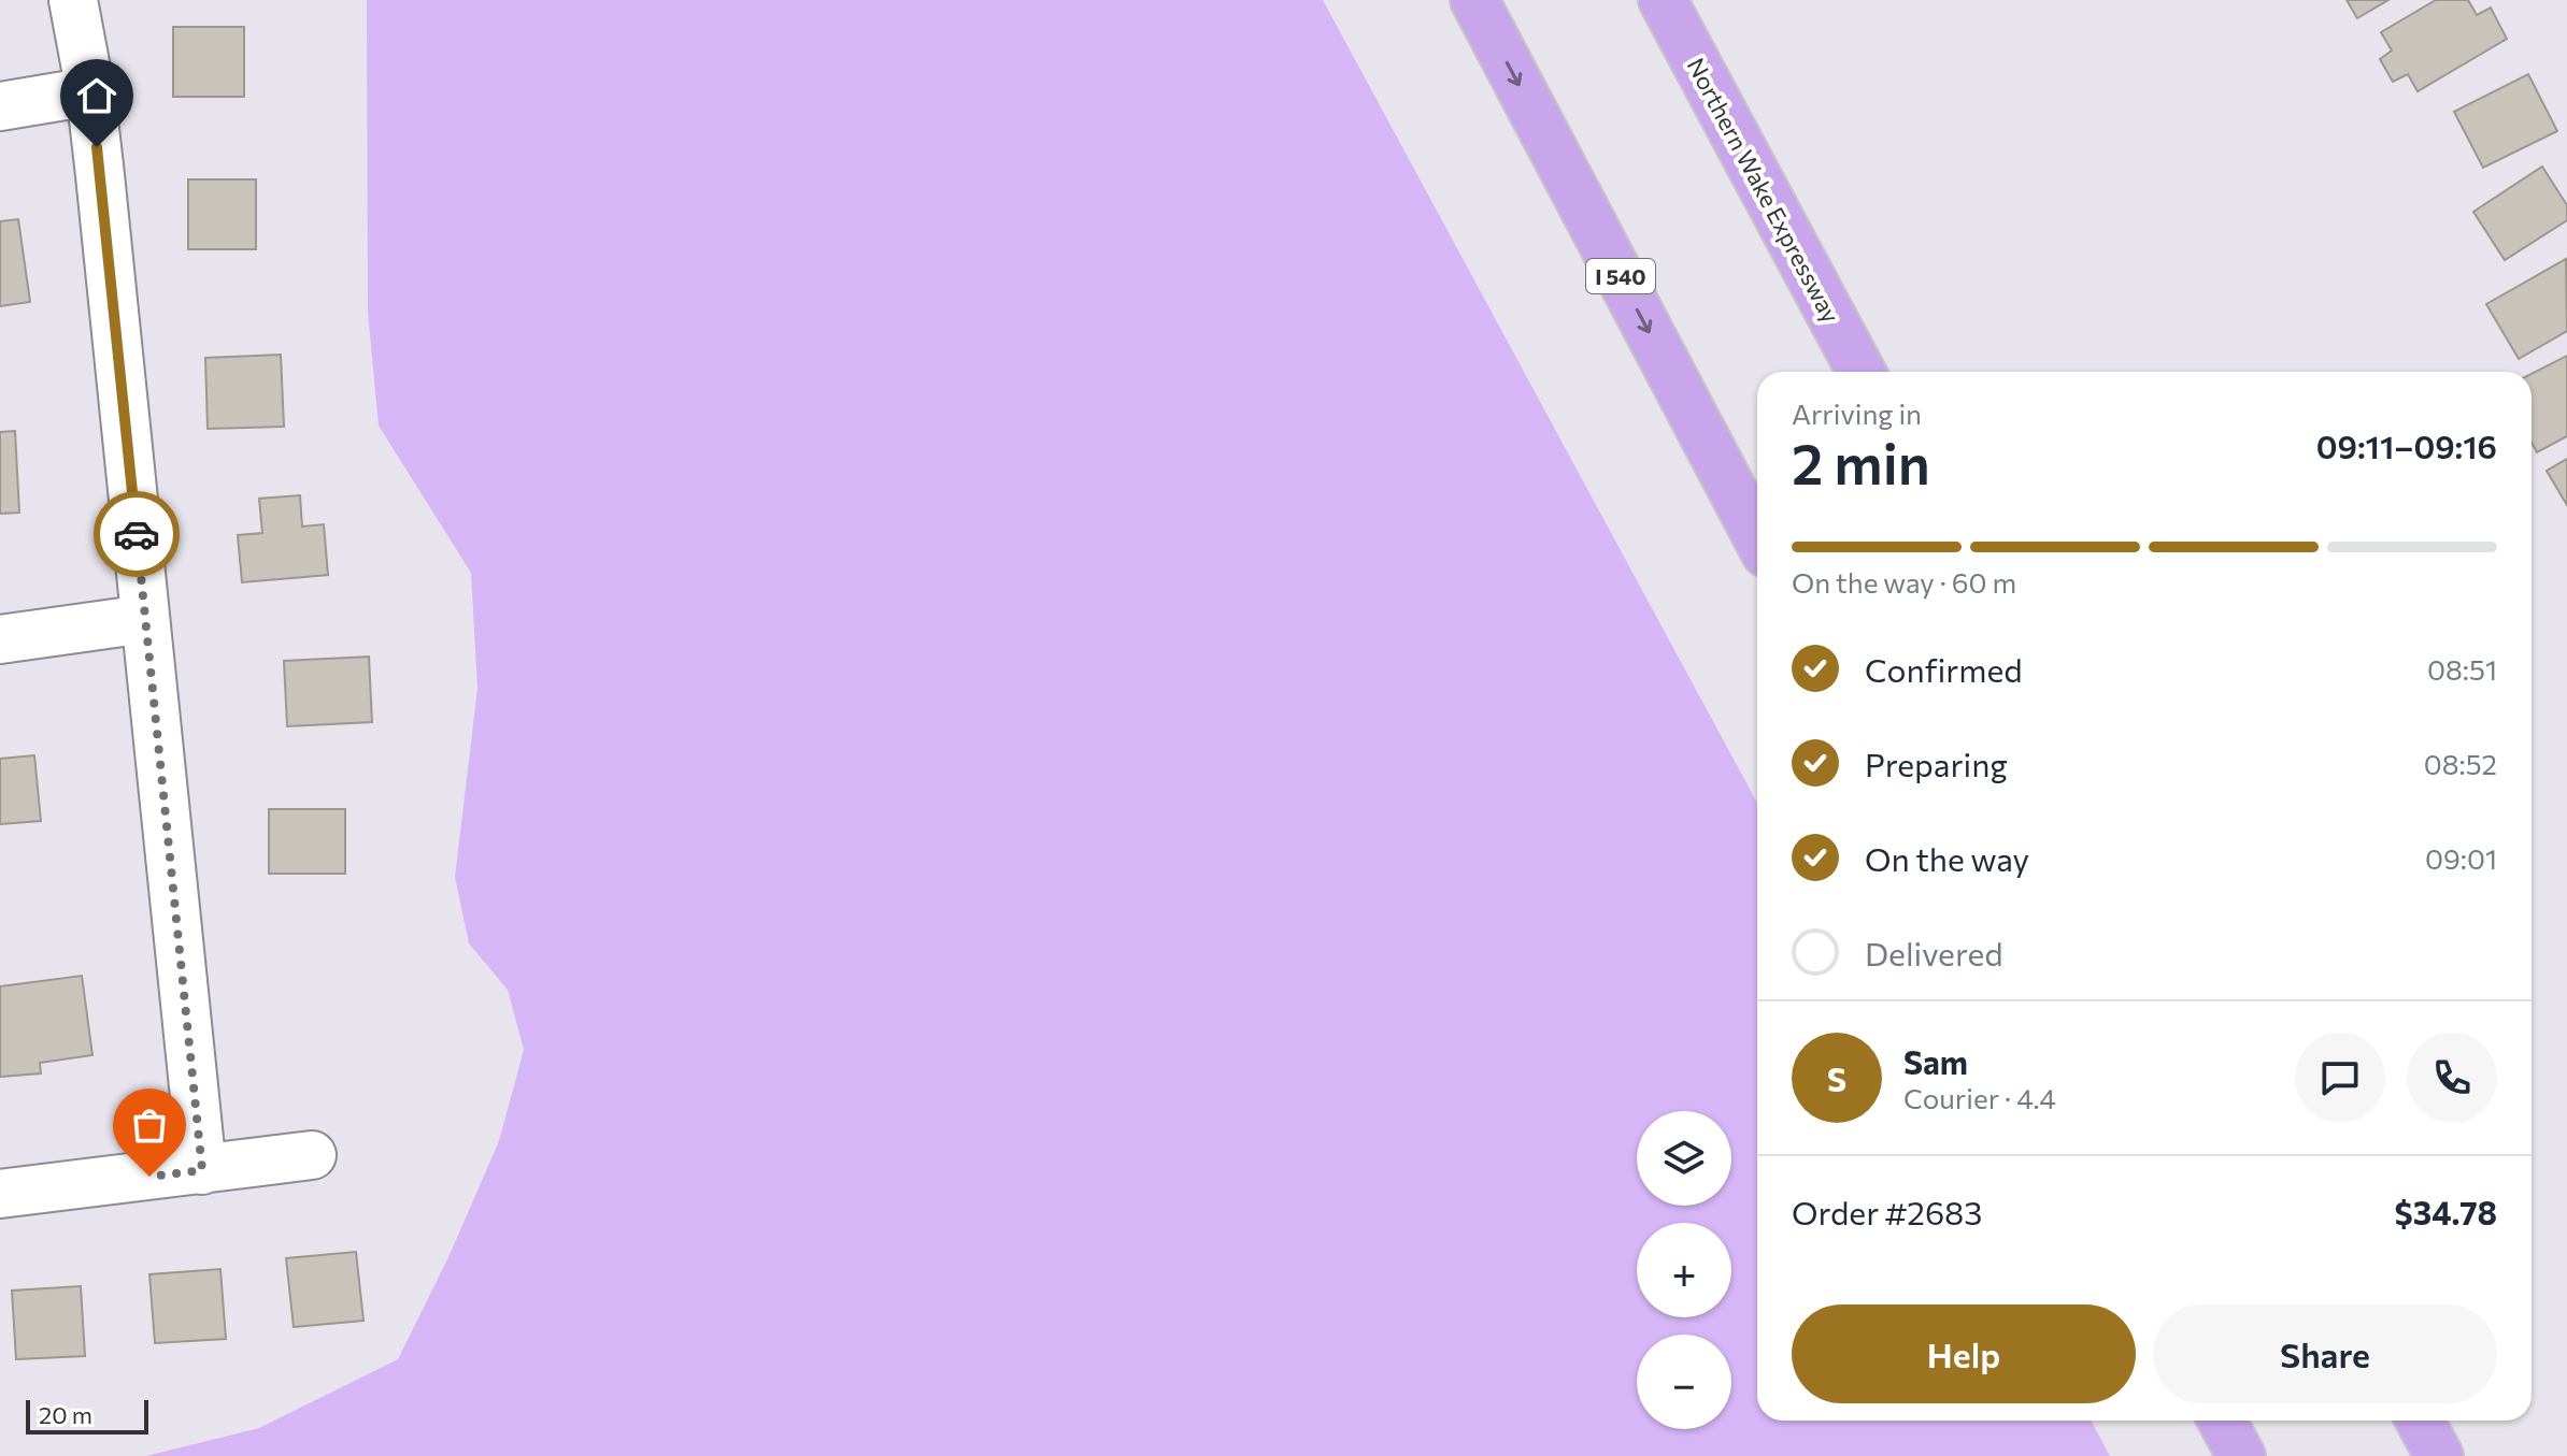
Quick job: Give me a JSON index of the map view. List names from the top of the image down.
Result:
{
  "streets": {
    "highway": ["Northern Wake Expressway", "I 540"]
  },
  "scale_bar": "20 m",
  "page": {
    "heading": ["2 min", "Arriving in", "09:11–09:16"],
    "panel": [
      "Sam",
      "Courier · 4.4",
      "Order #2683",
      "$34.78"
    ],
    "bar": "On the way · 60 m",
    "list": [
      ["Confirmed", "08:51"],
      ["Preparing", "08:52"],
      ["On the way", "09:01"],
      "Delivered"
    ],
    "round": "S",
    "map_buttons": ["+", "−"],
    "buttons": ["Help", "Share"],
    "scale": "20 m"
  }
}
